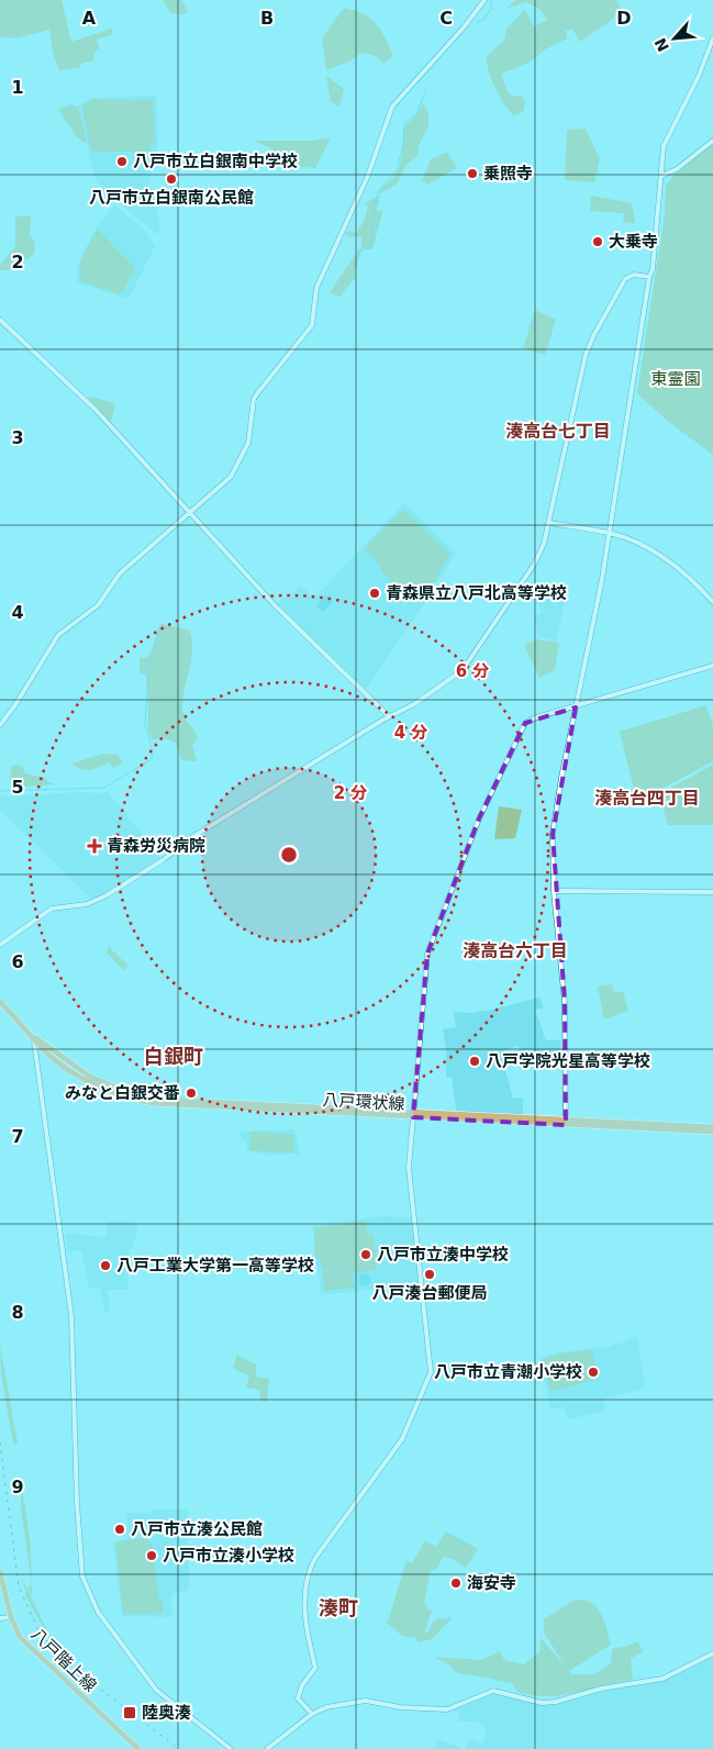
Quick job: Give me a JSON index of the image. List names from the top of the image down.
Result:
{
  "streets": {
    "main road": ["八戸環状線", "八戸階上線"]
  },
  "districts": [
    "湊高台七丁目",
    "湊高台四丁目",
    "湊高台六丁目",
    "白銀町",
    "湊町"
  ],
  "parks": ["東霊園"],
  "places": {
    "other": [
      "八戸市立白銀南中学校",
      "乗照寺",
      "八戸市立白銀南公民館",
      "大乗寺",
      "青森県立八戸北高等学校",
      "八戸学院光星高等学校",
      "みなと白銀交番",
      "八戸市立湊中学校",
      "八戸工業大学第一高等学校",
      "八戸湊台郵便局",
      "八戸市立青潮小学校",
      "八戸市立湊公民館",
      "八戸市立湊小学校",
      "海安寺"
    ],
    "health": ["青森労災病院"],
    "transit": ["陸奥湊"]
  },
  "north": "bottom left",
  "grid": {
    "columns": [
      "A",
      "B",
      "C",
      "D"
    ],
    "rows": [
      "1",
      "2",
      "3",
      "4",
      "5",
      "6",
      "7",
      "8",
      "9"
    ]
  },
  "rings": ["6 分", "4 分", "2 分"]
}
